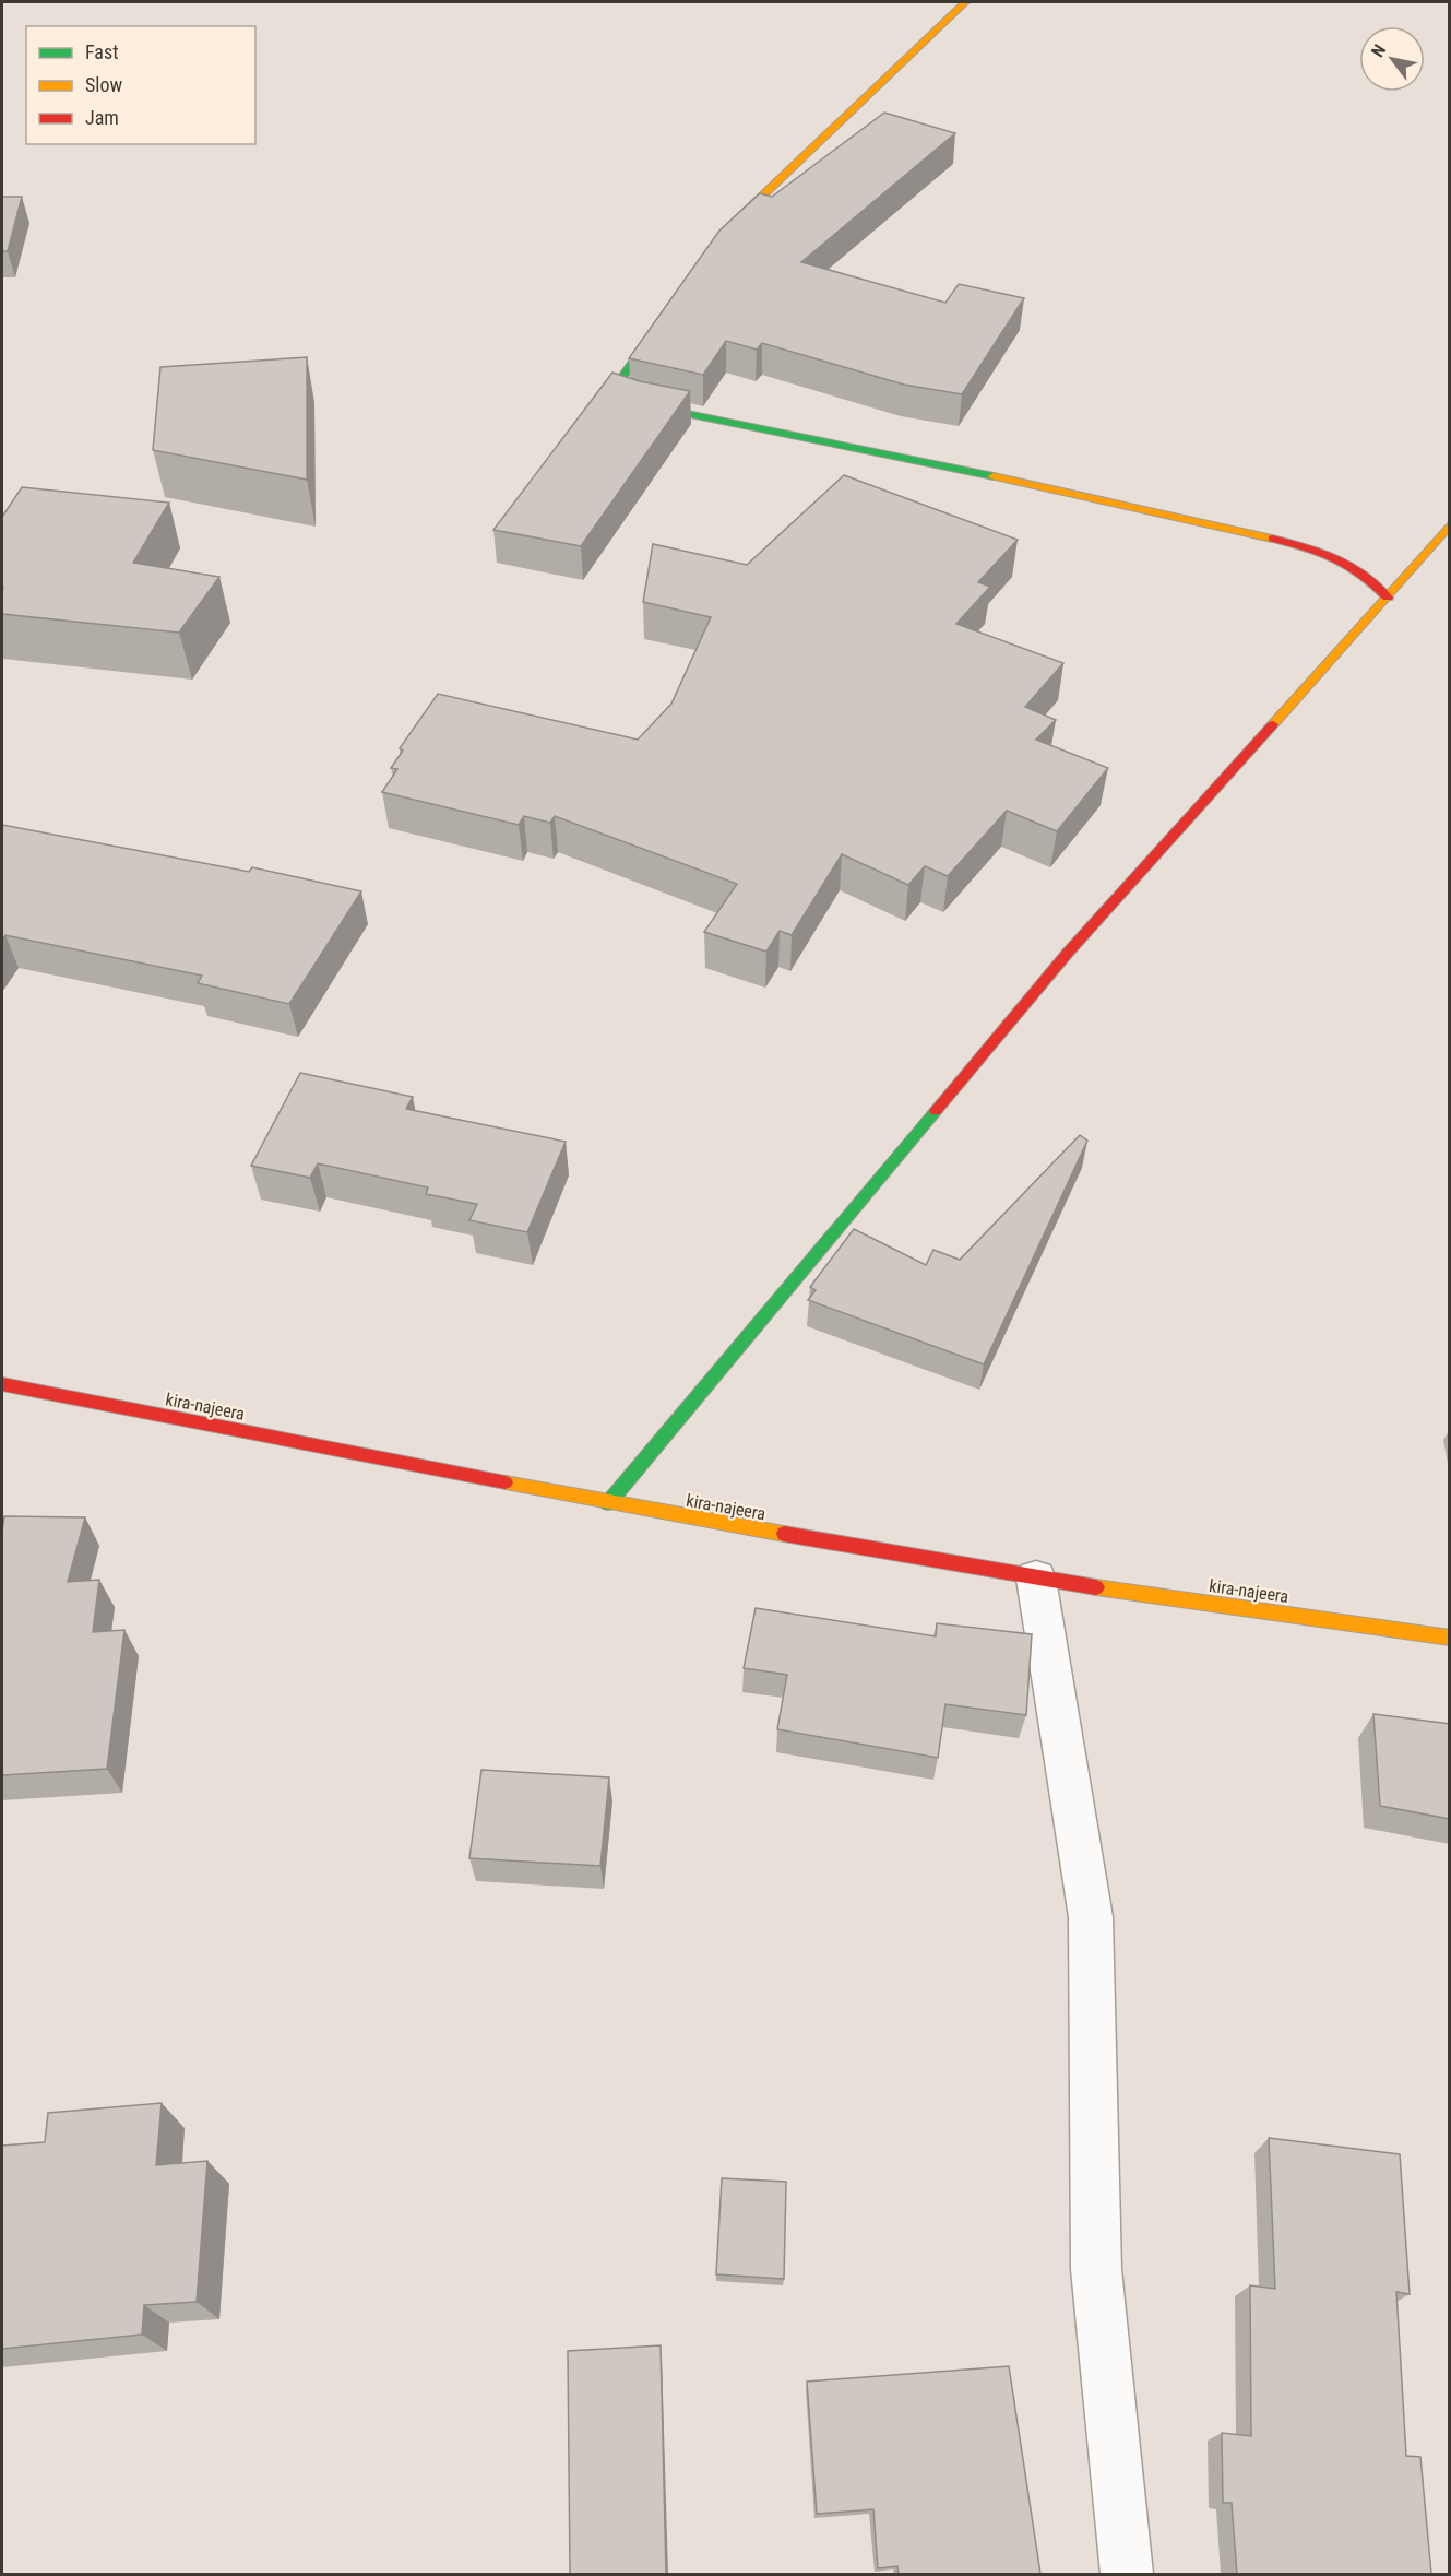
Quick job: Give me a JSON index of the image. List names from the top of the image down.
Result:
{
  "streets": {
    "street": ["kira-najeera"]
  },
  "legend": ["Fast", "Slow", "Jam"],
  "north": "top left"
}
